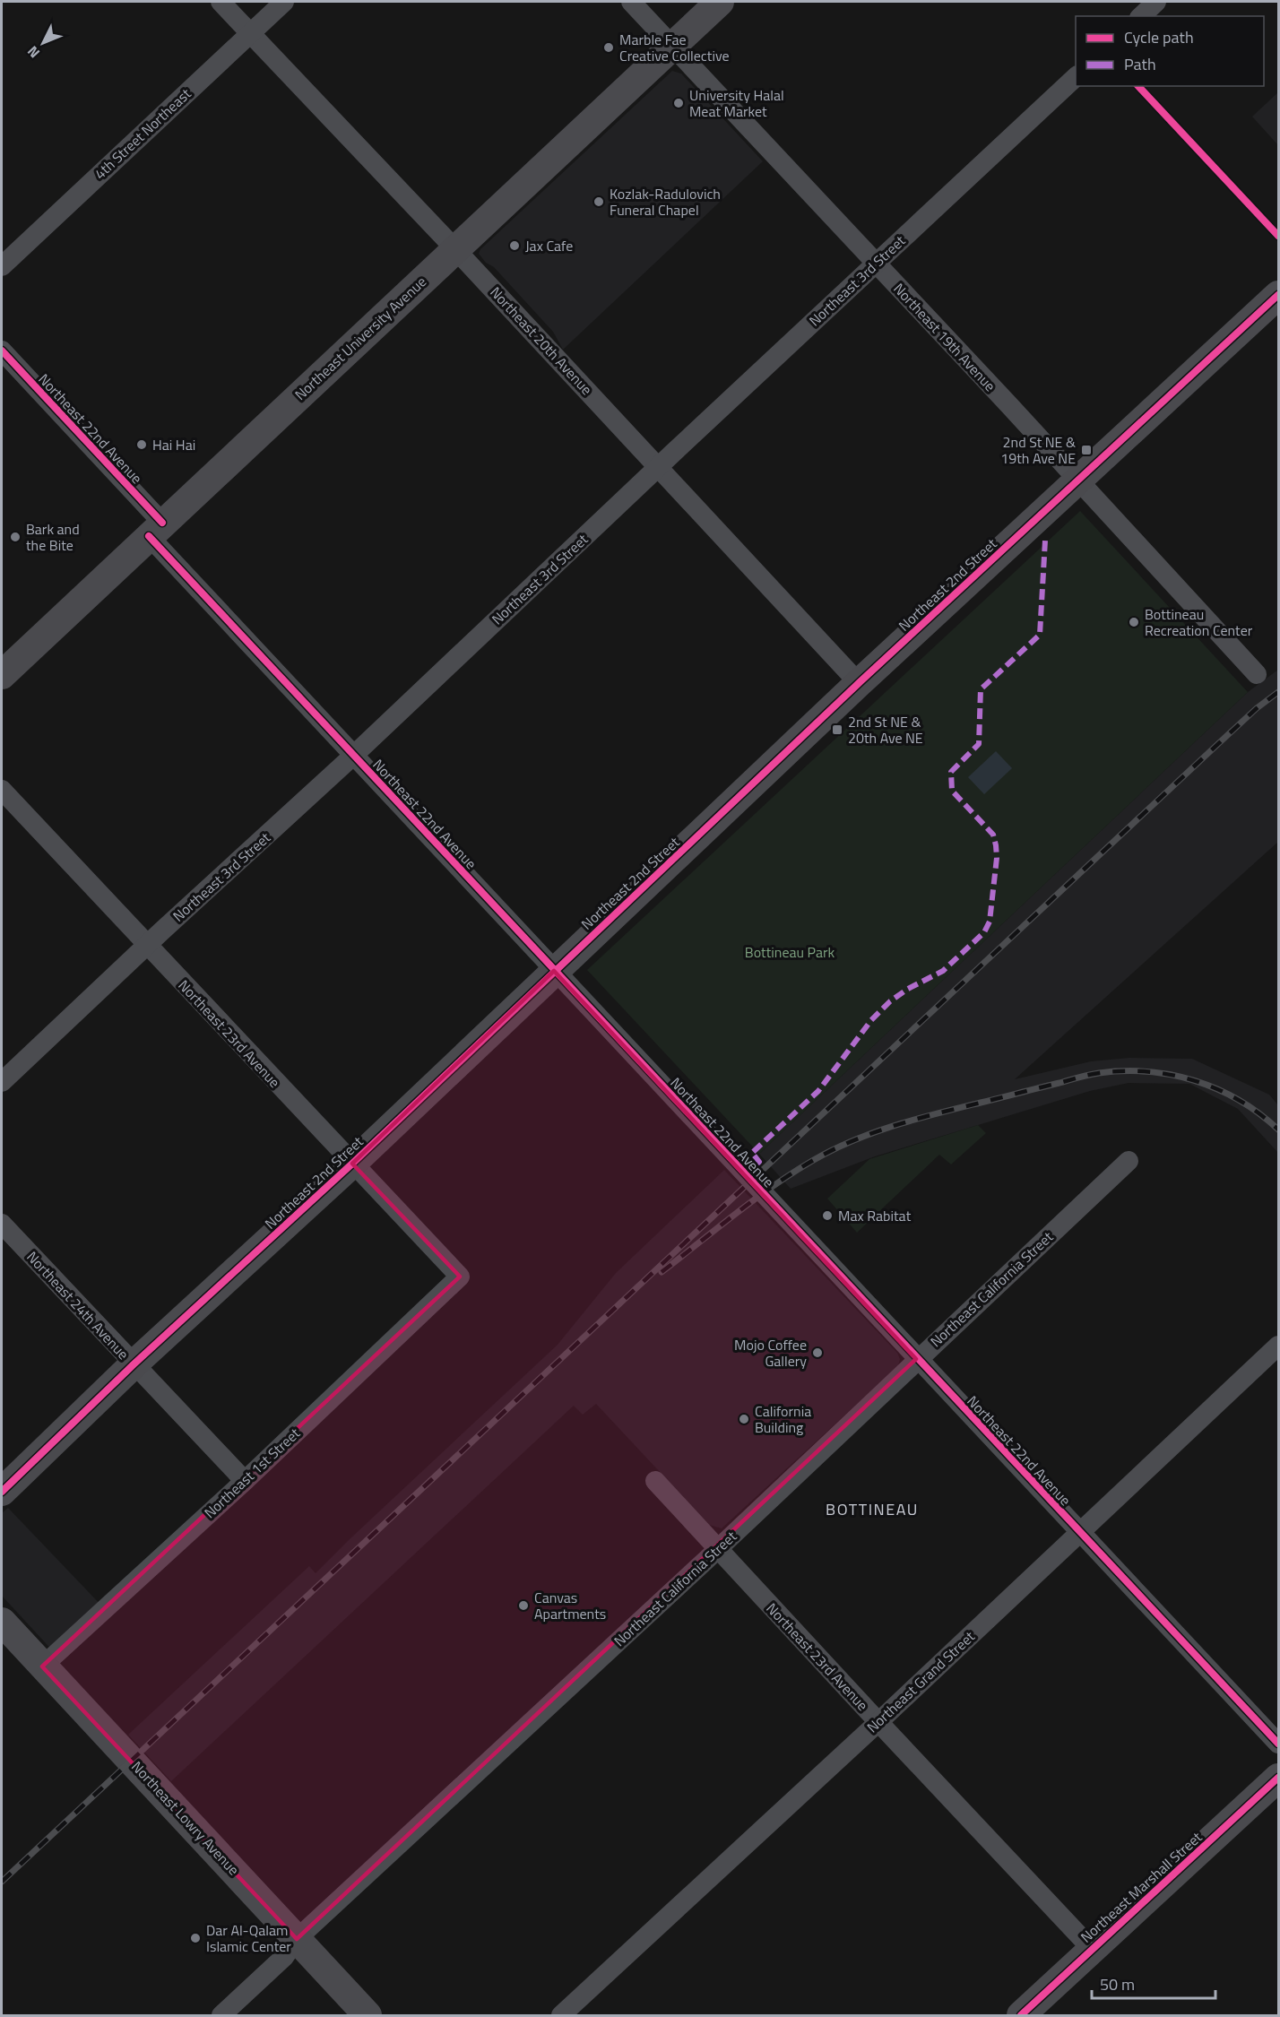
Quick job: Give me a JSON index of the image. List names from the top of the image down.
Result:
{
  "streets": {
    "street": [
      "4th Street Northeast",
      "Northeast 3rd Street",
      "Northeast 19th Avenue",
      "Northeast University Avenue",
      "Northeast 20th Avenue",
      "Northeast 22nd Avenue",
      "Northeast 2nd Street",
      "Northeast 23rd Avenue",
      "Northeast California Street",
      "Northeast 24th Avenue",
      "Northeast 1st Street",
      "Northeast Grand Street",
      "Northeast Lowry Avenue",
      "Northeast Marshall Street"
    ]
  },
  "crossings": [
    ["4th Street Northeast", "Northeast 20th Avenue"],
    ["Northeast 3rd Street", "Northeast 19th Avenue"],
    ["Northeast 3rd Street", "Northeast 20th Avenue"],
    ["Northeast 3rd Street", "Northeast 22nd Avenue"],
    ["Northeast 3rd Street", "Northeast 23rd Avenue"],
    ["Northeast 19th Avenue", "Northeast University Avenue"],
    ["Northeast 19th Avenue", "Northeast 2nd Street"],
    ["Northeast University Avenue", "Northeast 20th Avenue"],
    ["Northeast University Avenue", "Northeast 22nd Avenue"],
    ["Northeast 20th Avenue", "Northeast 2nd Street"],
    ["Northeast 22nd Avenue", "Northeast 2nd Street"],
    ["Northeast 22nd Avenue", "Northeast California Street"],
    ["Northeast 22nd Avenue", "Northeast Grand Street"],
    ["Northeast 2nd Street", "Northeast 23rd Avenue"],
    ["Northeast 2nd Street", "Northeast 24th Avenue"],
    ["Northeast 23rd Avenue", "Northeast California Street"],
    ["Northeast 23rd Avenue", "Northeast 1st Street"],
    ["Northeast 23rd Avenue", "Northeast Grand Street"],
    ["Northeast 23rd Avenue", "Northeast Marshall Street"],
    ["Northeast California Street", "Northeast Lowry Avenue"],
    ["Northeast 24th Avenue", "Northeast 1st Street"],
    ["Northeast 1st Street", "Northeast Lowry Avenue"]
  ],
  "districts": ["BOTTINEAU"],
  "parks": ["Bottineau Park"],
  "places": {
    "other": [
      "Marble Fae Creative Collective",
      "University Halal Meat Market",
      "Kozlak-Radulovich Funeral Chapel",
      "Jax Cafe",
      "Hai Hai",
      "Bark and the Bite",
      "Bottineau Recreation Center",
      "Max Rabitat",
      "Mojo Coffee Gallery",
      "California Building",
      "Canvas Apartments",
      "Dar Al-Qalam Islamic Center"
    ],
    "transit": ["2nd St NE & 19th Ave NE", "2nd St NE & 20th Ave NE"]
  },
  "legend": ["Cycle path", "Path"],
  "scale_bar": "50 m",
  "north": "bottom left"
}
